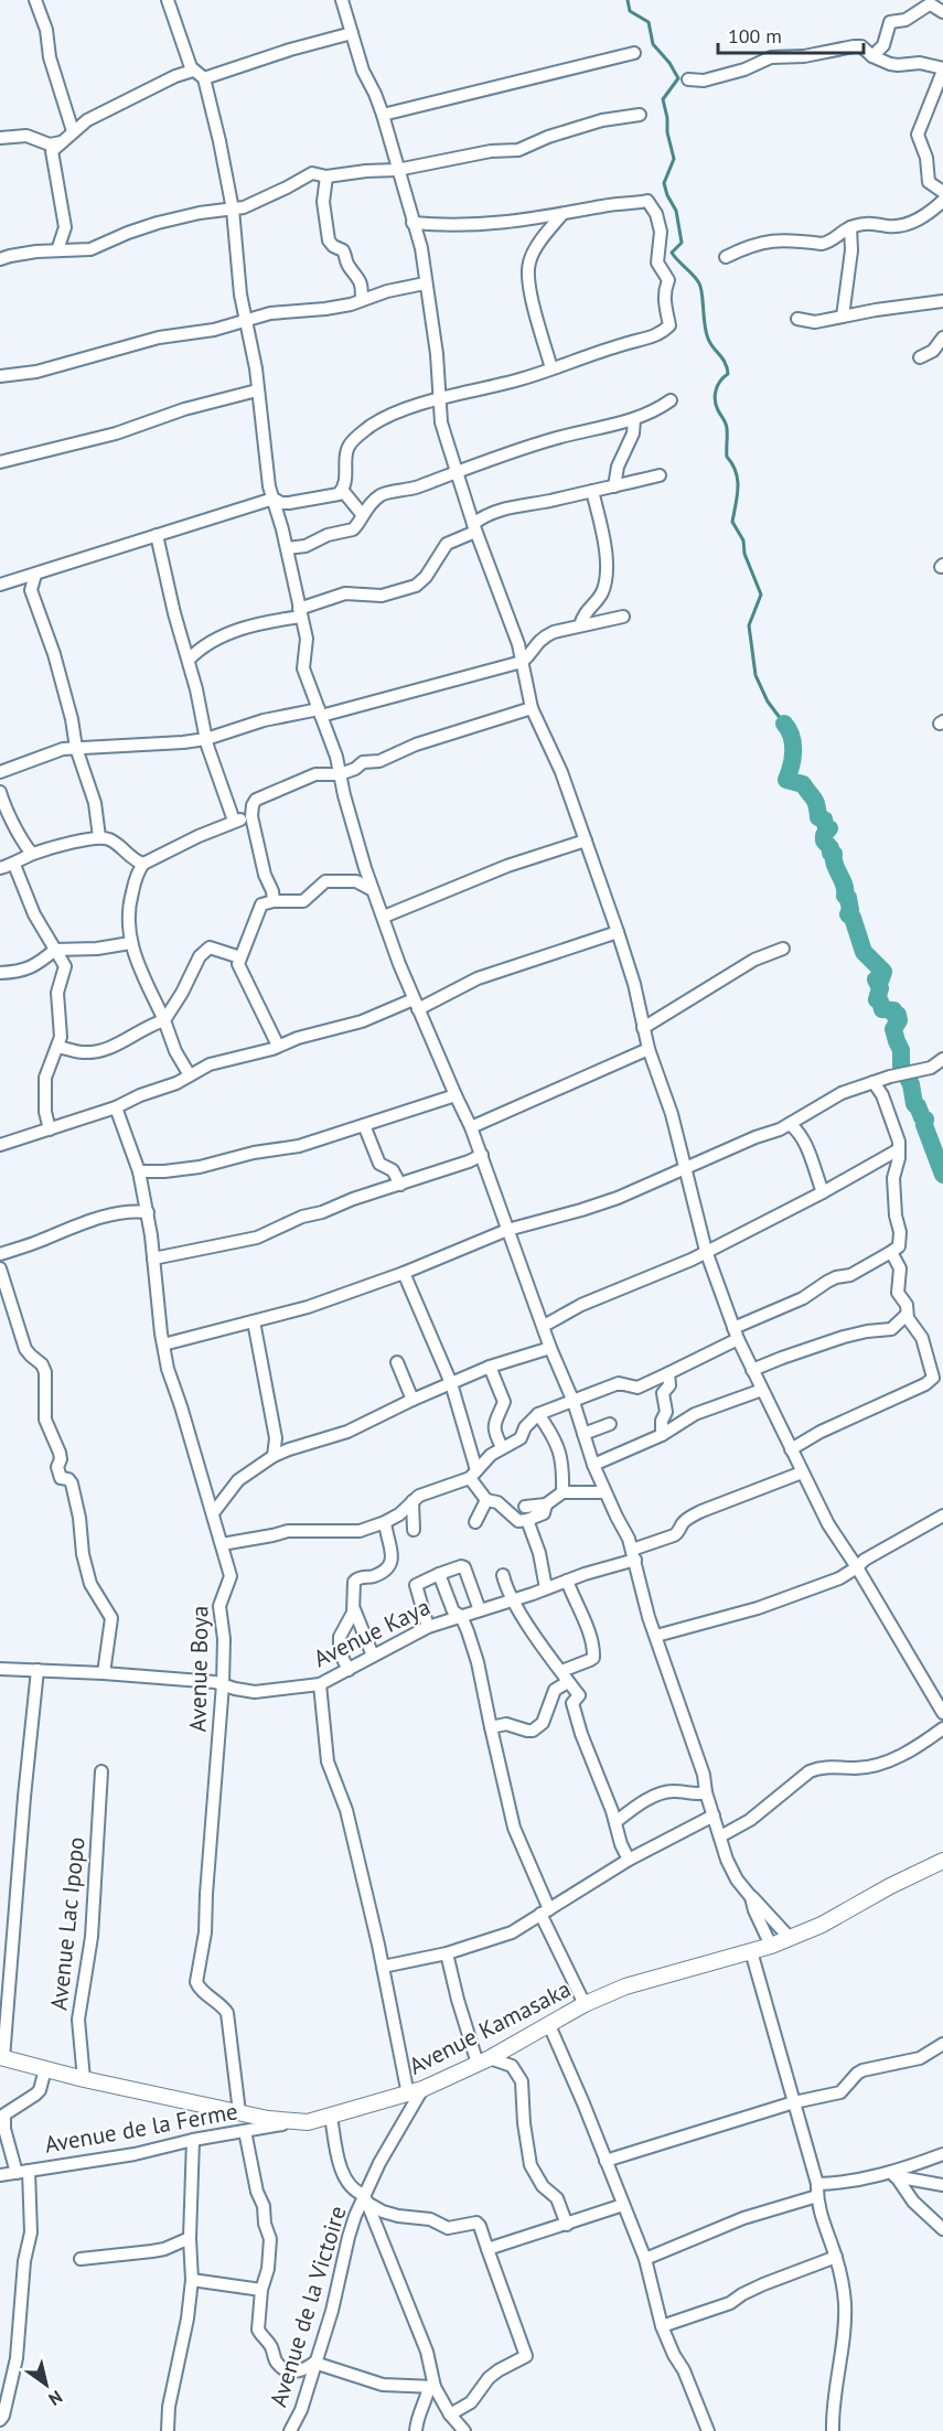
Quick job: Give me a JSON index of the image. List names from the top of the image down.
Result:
{
  "streets": {
    "street": [
      "Avenue Kaya",
      "Avenue Boya",
      "Avenue Lac Ipopo",
      "Avenue Kamasaka",
      "Avenue de la Ferme",
      "Avenue de la Victoire"
    ]
  },
  "crossings": [
    ["Avenue Kaya", "Avenue Boya"],
    ["Avenue Boya", "Avenue Kamasaka"],
    ["Avenue Lac Ipopo", "Avenue Kamasaka"],
    ["Avenue Kamasaka", "Avenue de la Ferme"],
    ["Avenue Kamasaka", "Avenue de la Victoire"]
  ],
  "scale_bar": "100 m",
  "north": "bottom right"
}
